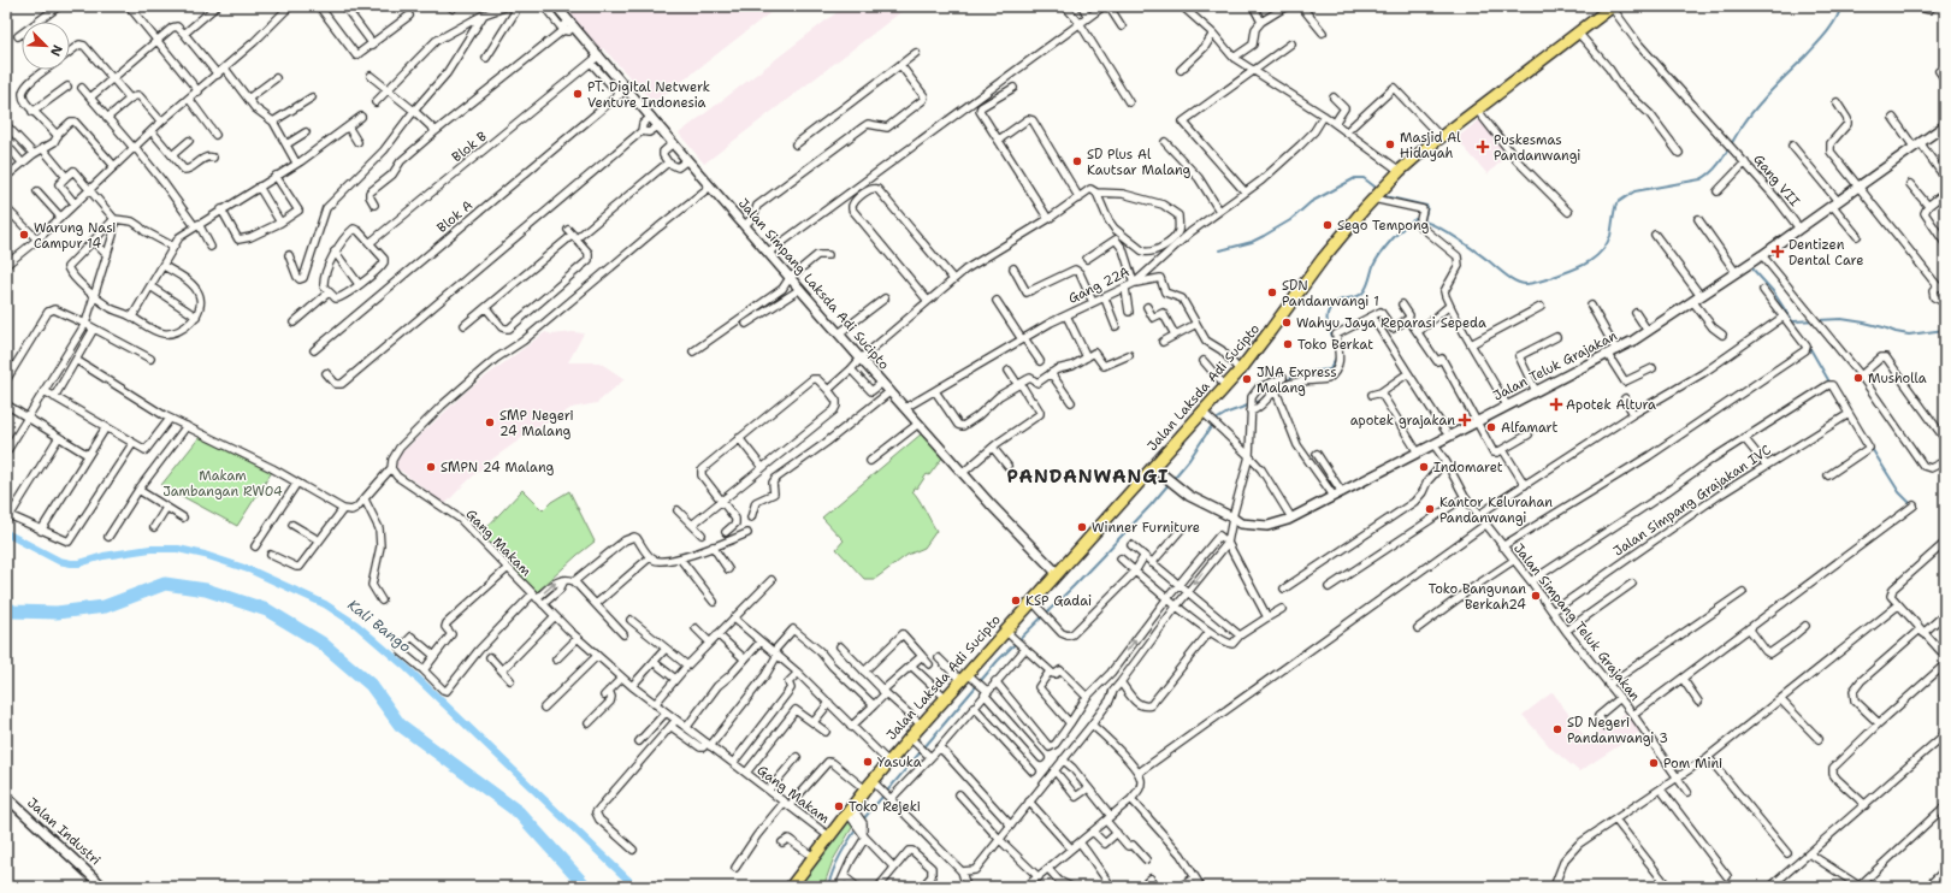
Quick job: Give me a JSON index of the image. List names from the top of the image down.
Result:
{
  "streets": {
    "main road": ["Jalan Laksda Adi Sucipto"],
    "street": [
      "Blok B",
      "Gang VII",
      "Blok A",
      "Jalan Simpang Laksda Adi Sucipto",
      "Gang 22A",
      "Jalan Teluk Grajakan",
      "Jalan Simpang Grajakan IVC",
      "Gang Makam",
      "Jalan Simpang Teluk Grajakan",
      "Jalan Industri"
    ]
  },
  "crossings": [
    ["Blok B", "Jalan Simpang Laksda Adi Sucipto"],
    ["Gang VII", "Jalan Teluk Grajakan"],
    ["Gang VII", "Jalan Laksda Adi Sucipto"],
    ["Blok A", "Jalan Simpang Laksda Adi Sucipto"],
    ["Jalan Simpang Laksda Adi Sucipto", "Gang 22A"],
    ["Jalan Simpang Laksda Adi Sucipto", "Jalan Laksda Adi Sucipto"],
    ["Jalan Teluk Grajakan", "Jalan Laksda Adi Sucipto"],
    ["Jalan Teluk Grajakan", "Jalan Simpang Teluk Grajakan"],
    ["Jalan Laksda Adi Sucipto", "Gang Makam"],
    ["Jalan Simpang Grajakan IVC", "Jalan Simpang Teluk Grajakan"]
  ],
  "districts": ["PANDANWANGI"],
  "water": ["Kali Bango"],
  "parks": ["Makam Jambangan RW04"],
  "places": {
    "other": [
      "PT. Digital Netwerk Venture Indonesia",
      "Masjid Al Hidayah",
      "SD Plus Al Kautsar Malang",
      "Sego Tempong",
      "Warung Nasi Campur 14",
      "SDN Pandanwangi 1",
      "Wahyu Jaya Reparasi Sepeda",
      "Toko Berkat",
      "Musholla",
      "JNA Express Malang",
      "SMP Negeri 24 Malang",
      "Alfamart",
      "SMPN 24 Malang",
      "Indomaret",
      "Kantor Kelurahan Pandanwangi",
      "Winner Furniture",
      "Toko Bangunan Berkah24",
      "KSP Gadai",
      "SD Negeri Pandanwangi 3",
      "Yasuka",
      "Pom Mini",
      "Toko Rejeki"
    ],
    "health": [
      "Puskesmas Pandanwangi",
      "Dentizen Dental Care",
      "Apotek Altura",
      "apotek grajakan"
    ]
  },
  "north": "bottom right"
}
